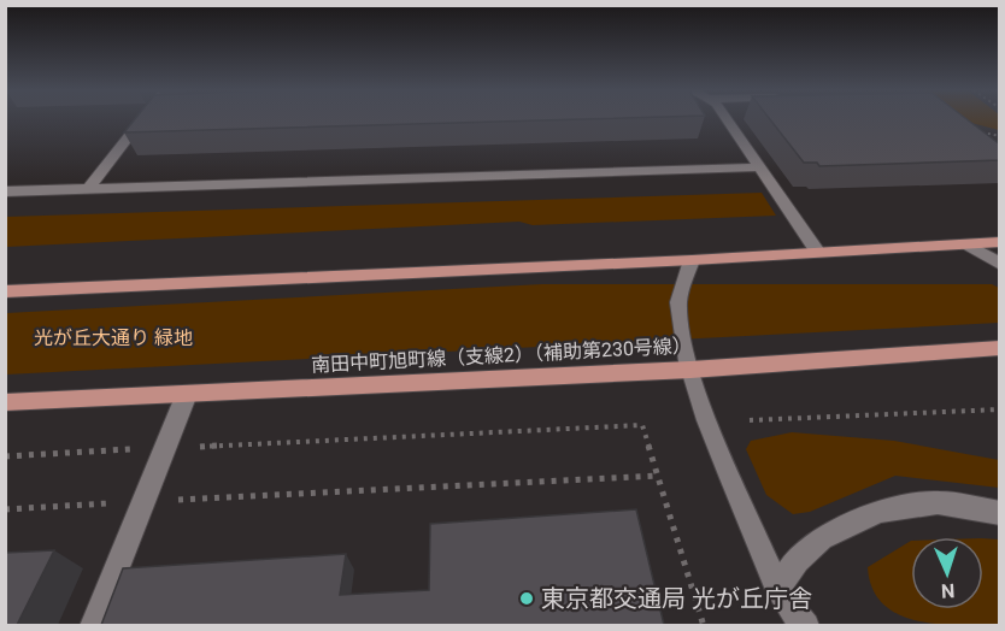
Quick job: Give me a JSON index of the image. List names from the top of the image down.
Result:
{
  "streets": {
    "main road": ["南田中町旭町線（支線2）（補助第230号線）"]
  },
  "parks": ["光が丘大通り 緑地"],
  "places": ["東京都交通局 光が丘庁舎"],
  "north": "bottom"
}
